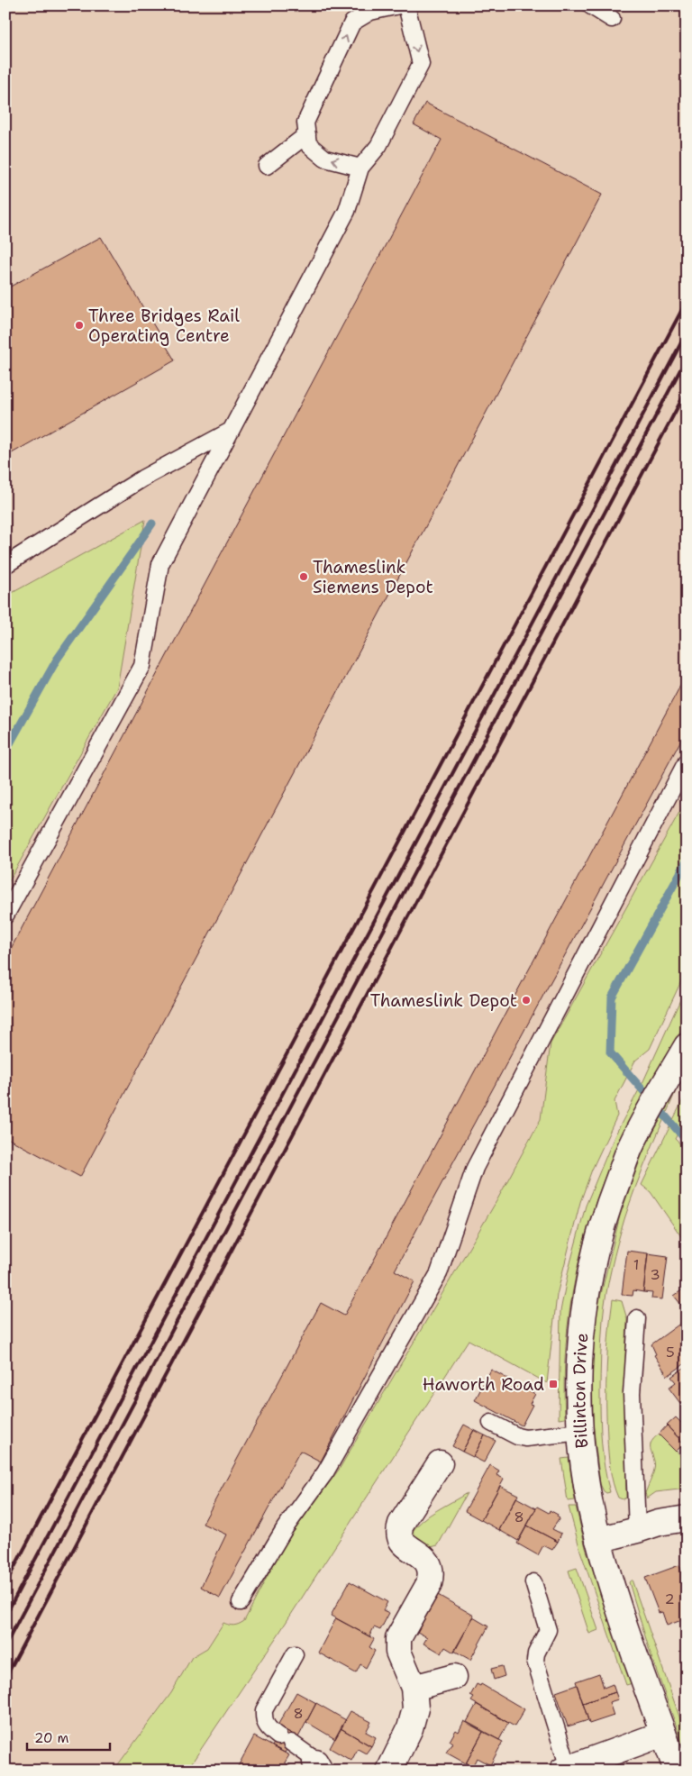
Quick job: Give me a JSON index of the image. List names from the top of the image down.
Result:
{
  "streets": {
    "street": ["Billinton Drive"]
  },
  "places": {
    "other": ["Three Bridges Rail Operating Centre", "Thameslink Siemens Depot", "Thameslink Depot"],
    "transit": ["Haworth Road"]
  },
  "house_numbers": [
    "1",
    "3",
    "5",
    "8",
    "2",
    "8"
  ],
  "scale_bar": "20 m"
}
